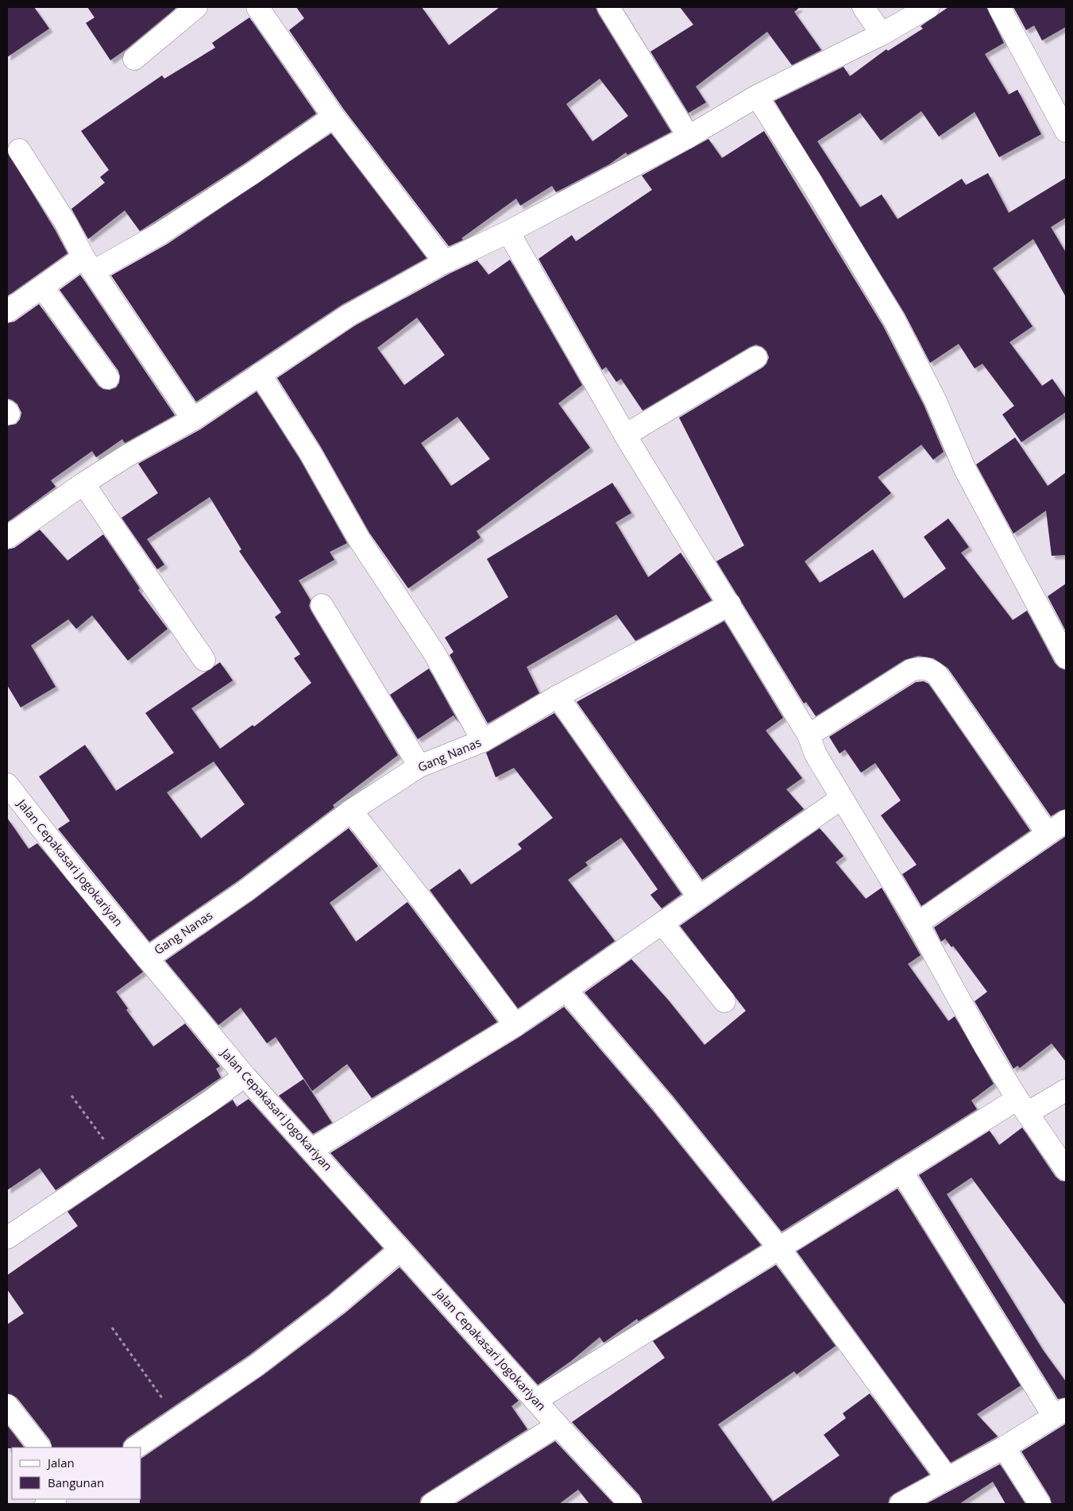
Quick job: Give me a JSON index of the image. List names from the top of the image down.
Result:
{
  "streets": {
    "street": ["Gang Nanas", "Jalan Cepakasari Jogokariyan"]
  },
  "crossings": [
    ["Gang Nanas", "Jalan Cepakasari Jogokariyan"]
  ],
  "legend": ["Jalan", "Bangunan"]
}
